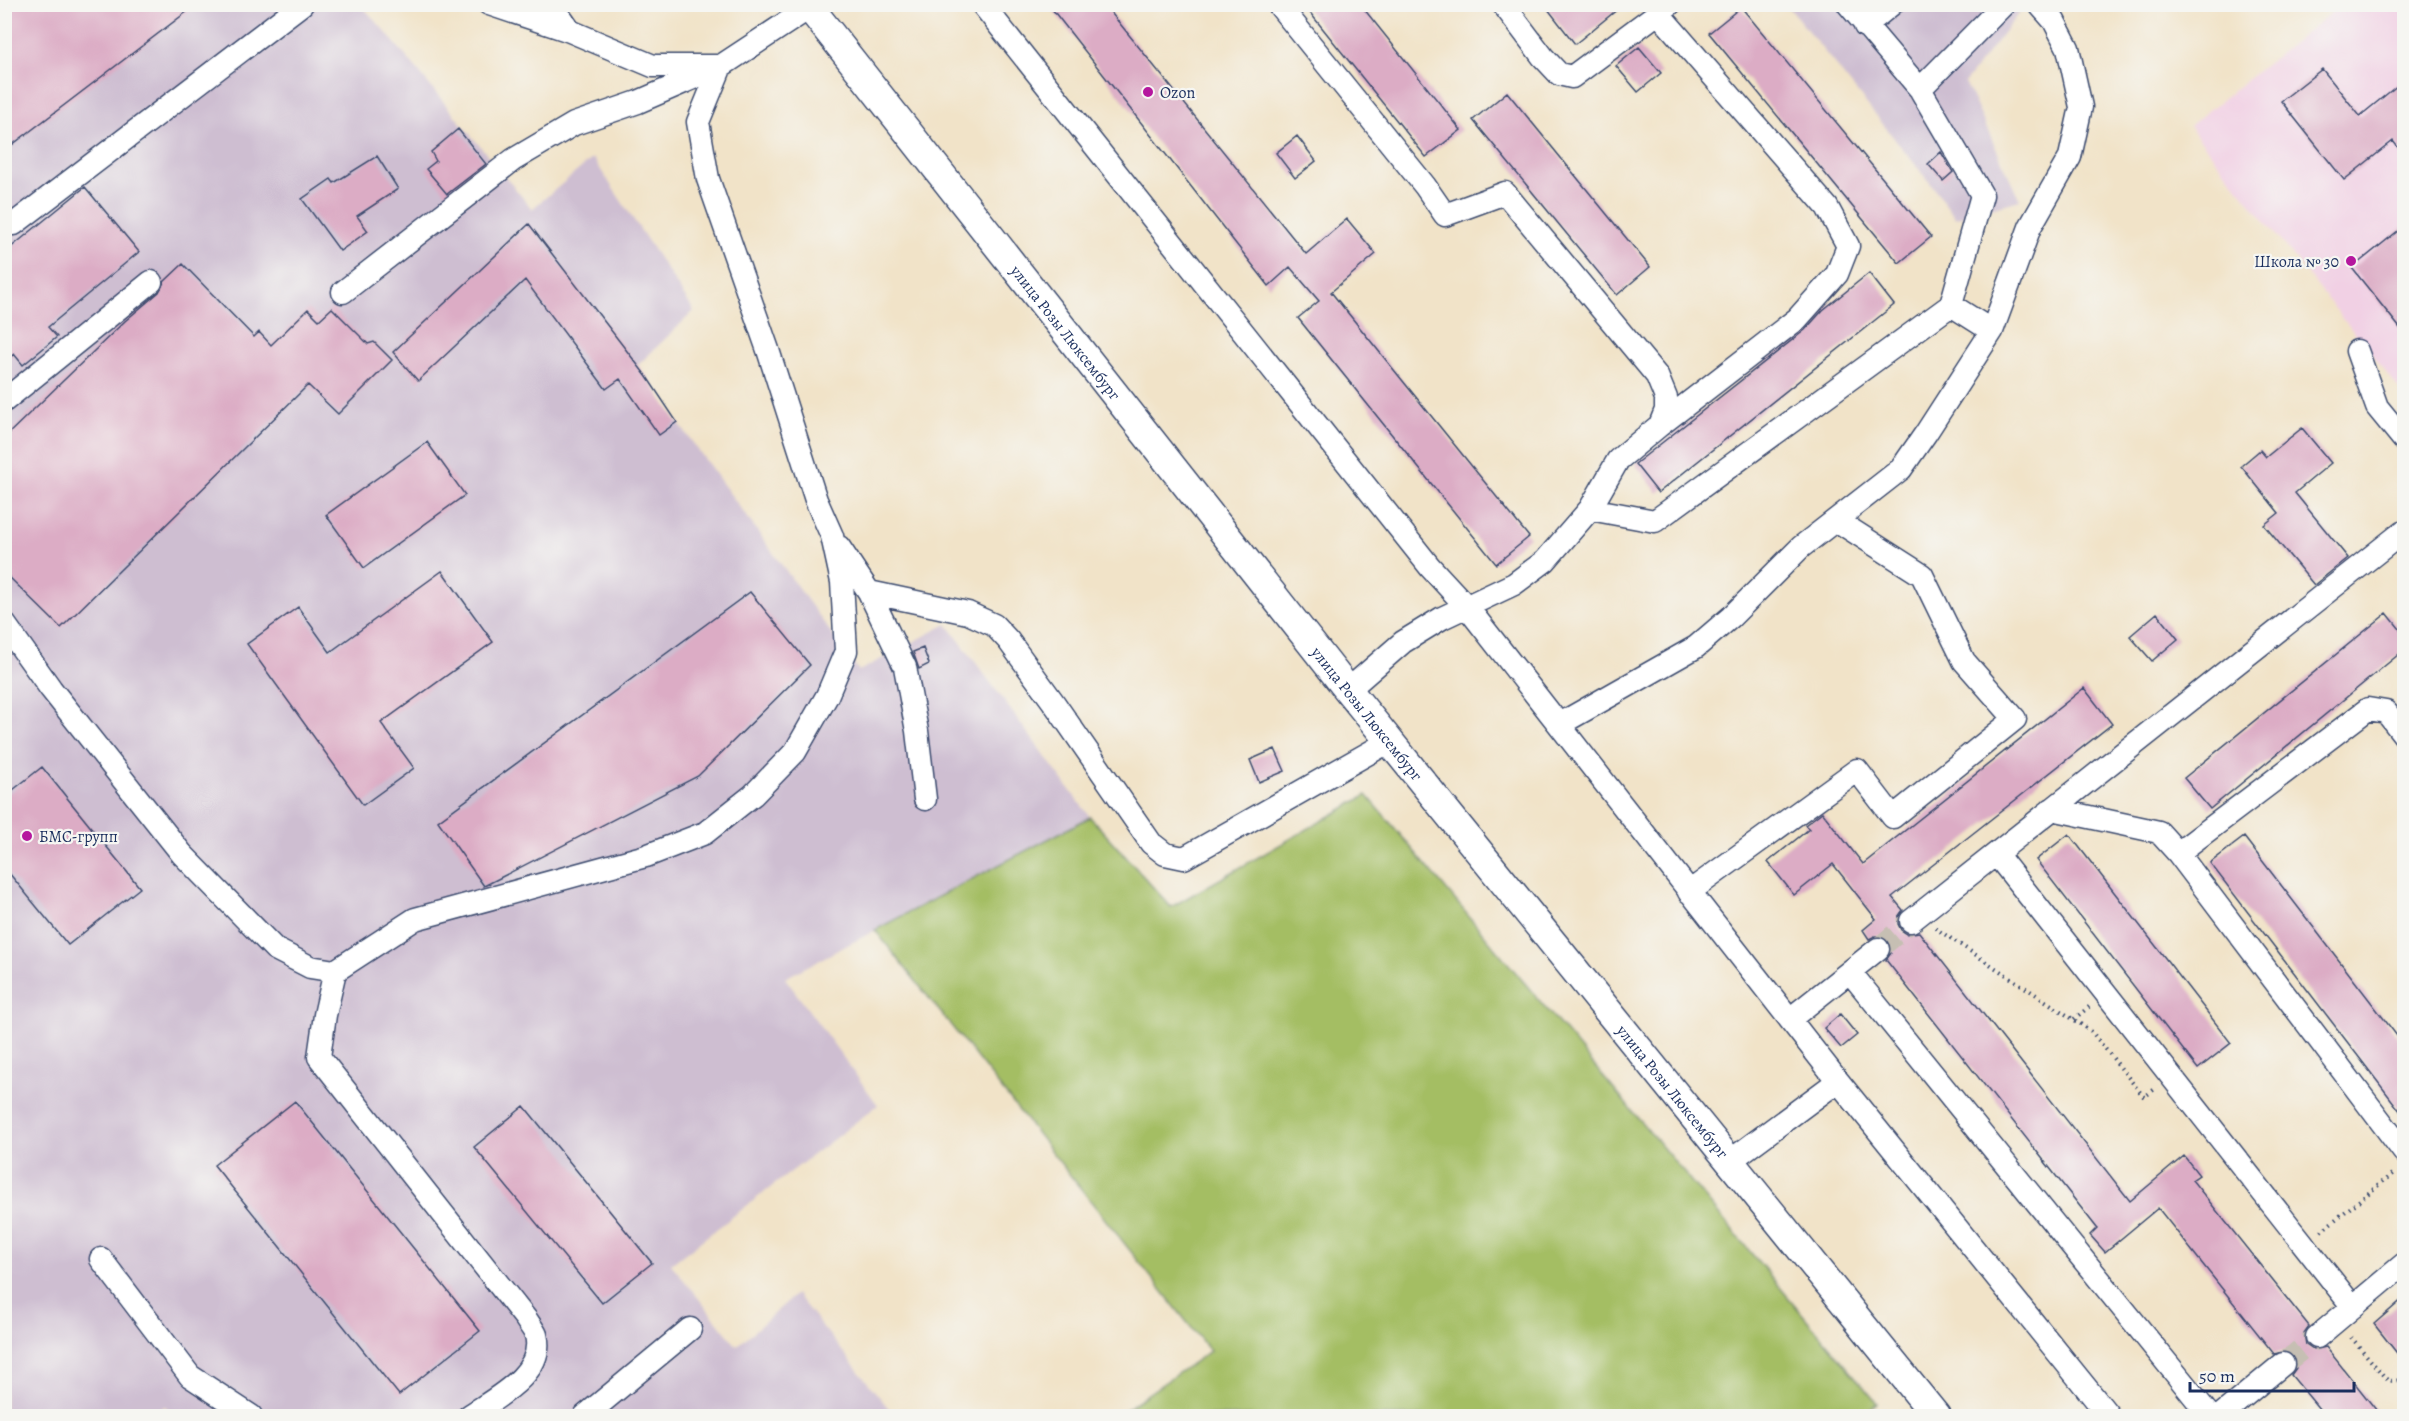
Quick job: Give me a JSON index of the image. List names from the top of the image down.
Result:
{
  "streets": {
    "main road": ["улица Розы Люксембург"]
  },
  "places": ["Ozon", "Школа № 30", "БМС-групп"],
  "scale_bar": "50 m"
}
